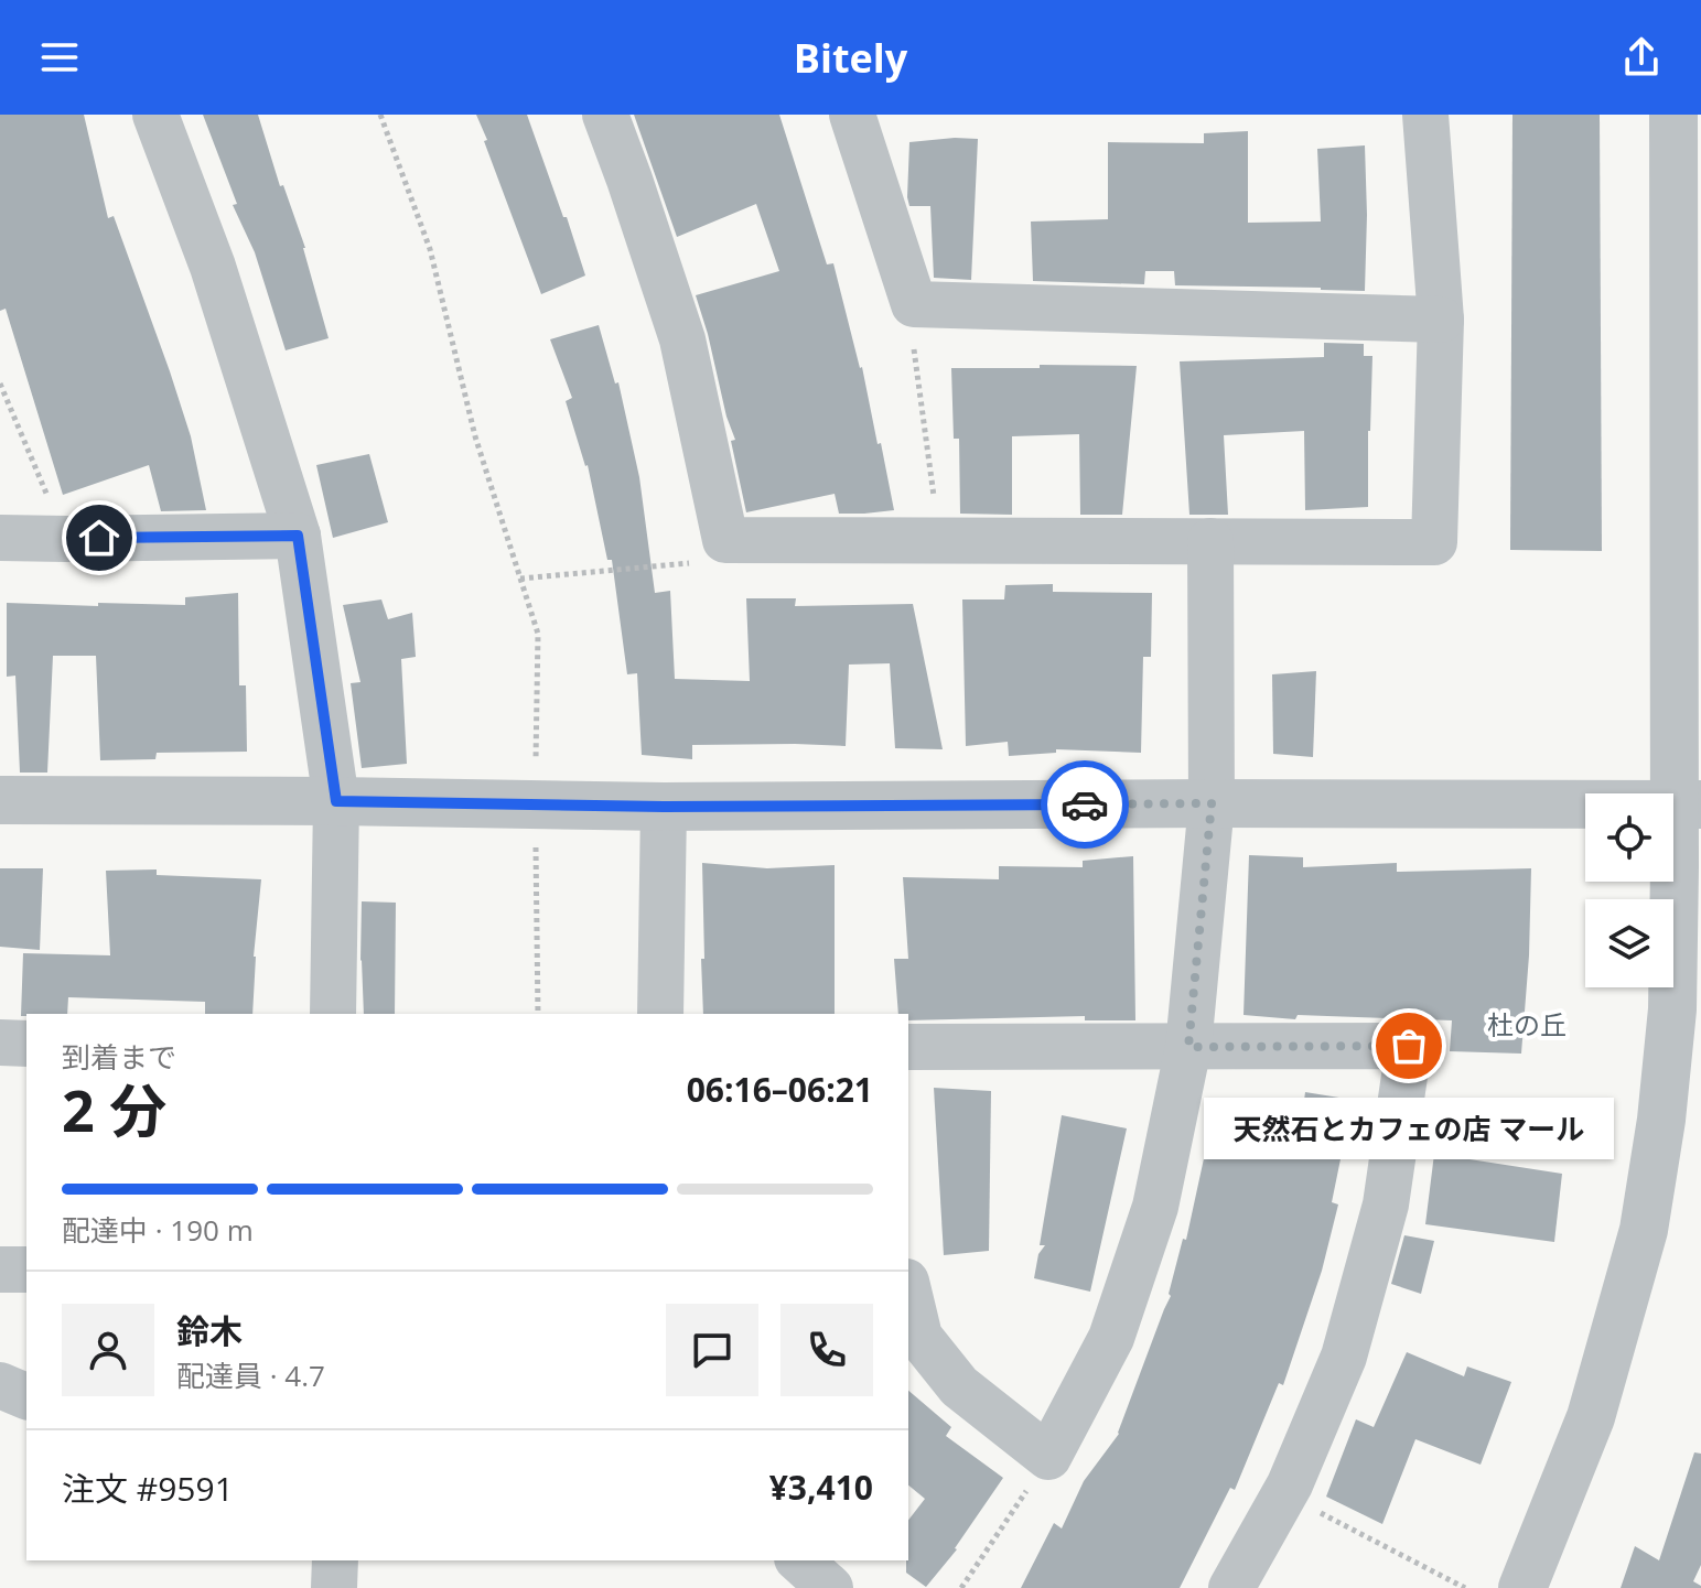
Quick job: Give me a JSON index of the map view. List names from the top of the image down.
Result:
{
  "districts": ["杜の丘"],
  "places": ["天然石とカフェの店 マール"],
  "page": {
    "header": "Bitely",
    "heading": ["2 分", "到着まで", "06:16–06:21"],
    "panel": [
      "鈴木",
      "配達員 · 4.7",
      "注文 #9591",
      "¥3,410"
    ],
    "bubble": "天然石とカフェの店 マール",
    "bar": "配達中 · 190 m"
  }
}
